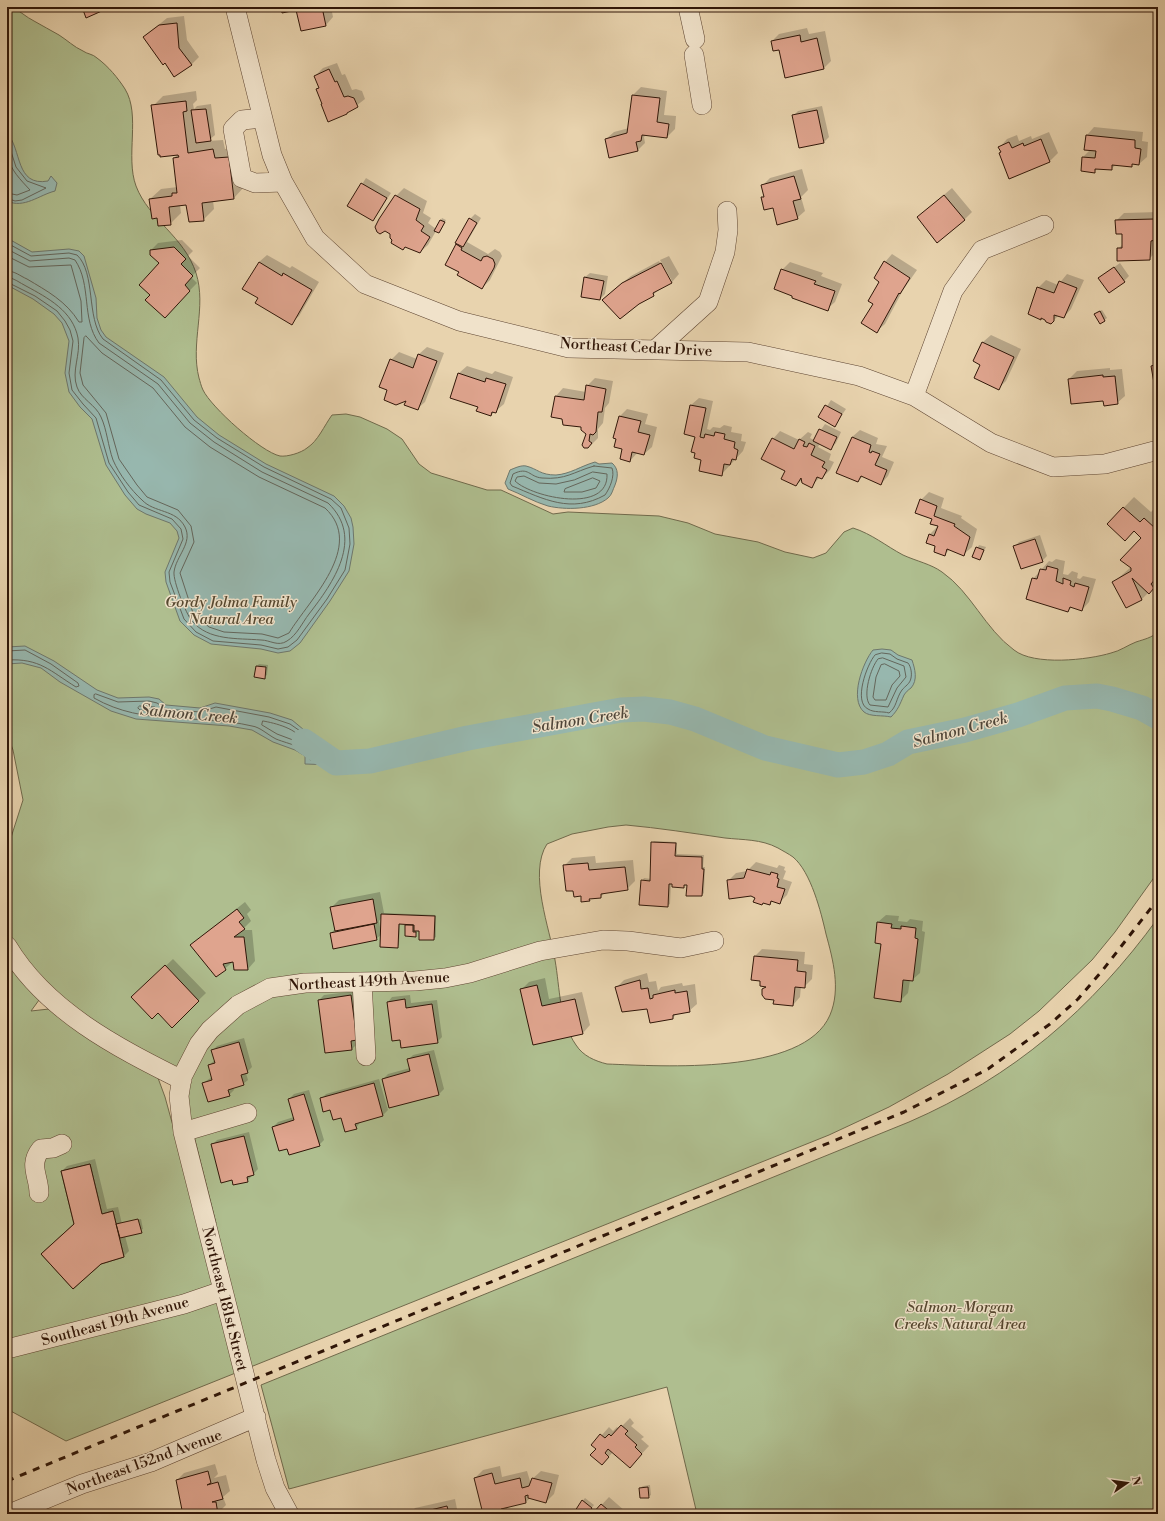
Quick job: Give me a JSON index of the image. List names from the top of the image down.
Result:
{
  "streets": {
    "street": [
      "Northeast Cedar Drive",
      "Northeast 149th Avenue",
      "Northeast 181st Street",
      "Southeast 19th Avenue",
      "Northeast 152nd Avenue"
    ]
  },
  "crossings": [
    ["Northeast 149th Avenue", "Northeast 181st Street"],
    ["Northeast 181st Street", "Southeast 19th Avenue"],
    ["Northeast 181st Street", "Northeast 152nd Avenue"]
  ],
  "water": ["Salmon Creek"],
  "parks": ["Gordy Jolma Family Natural Area", "Salmon-Morgan Creeks Natural Area"],
  "north": "right"
}
